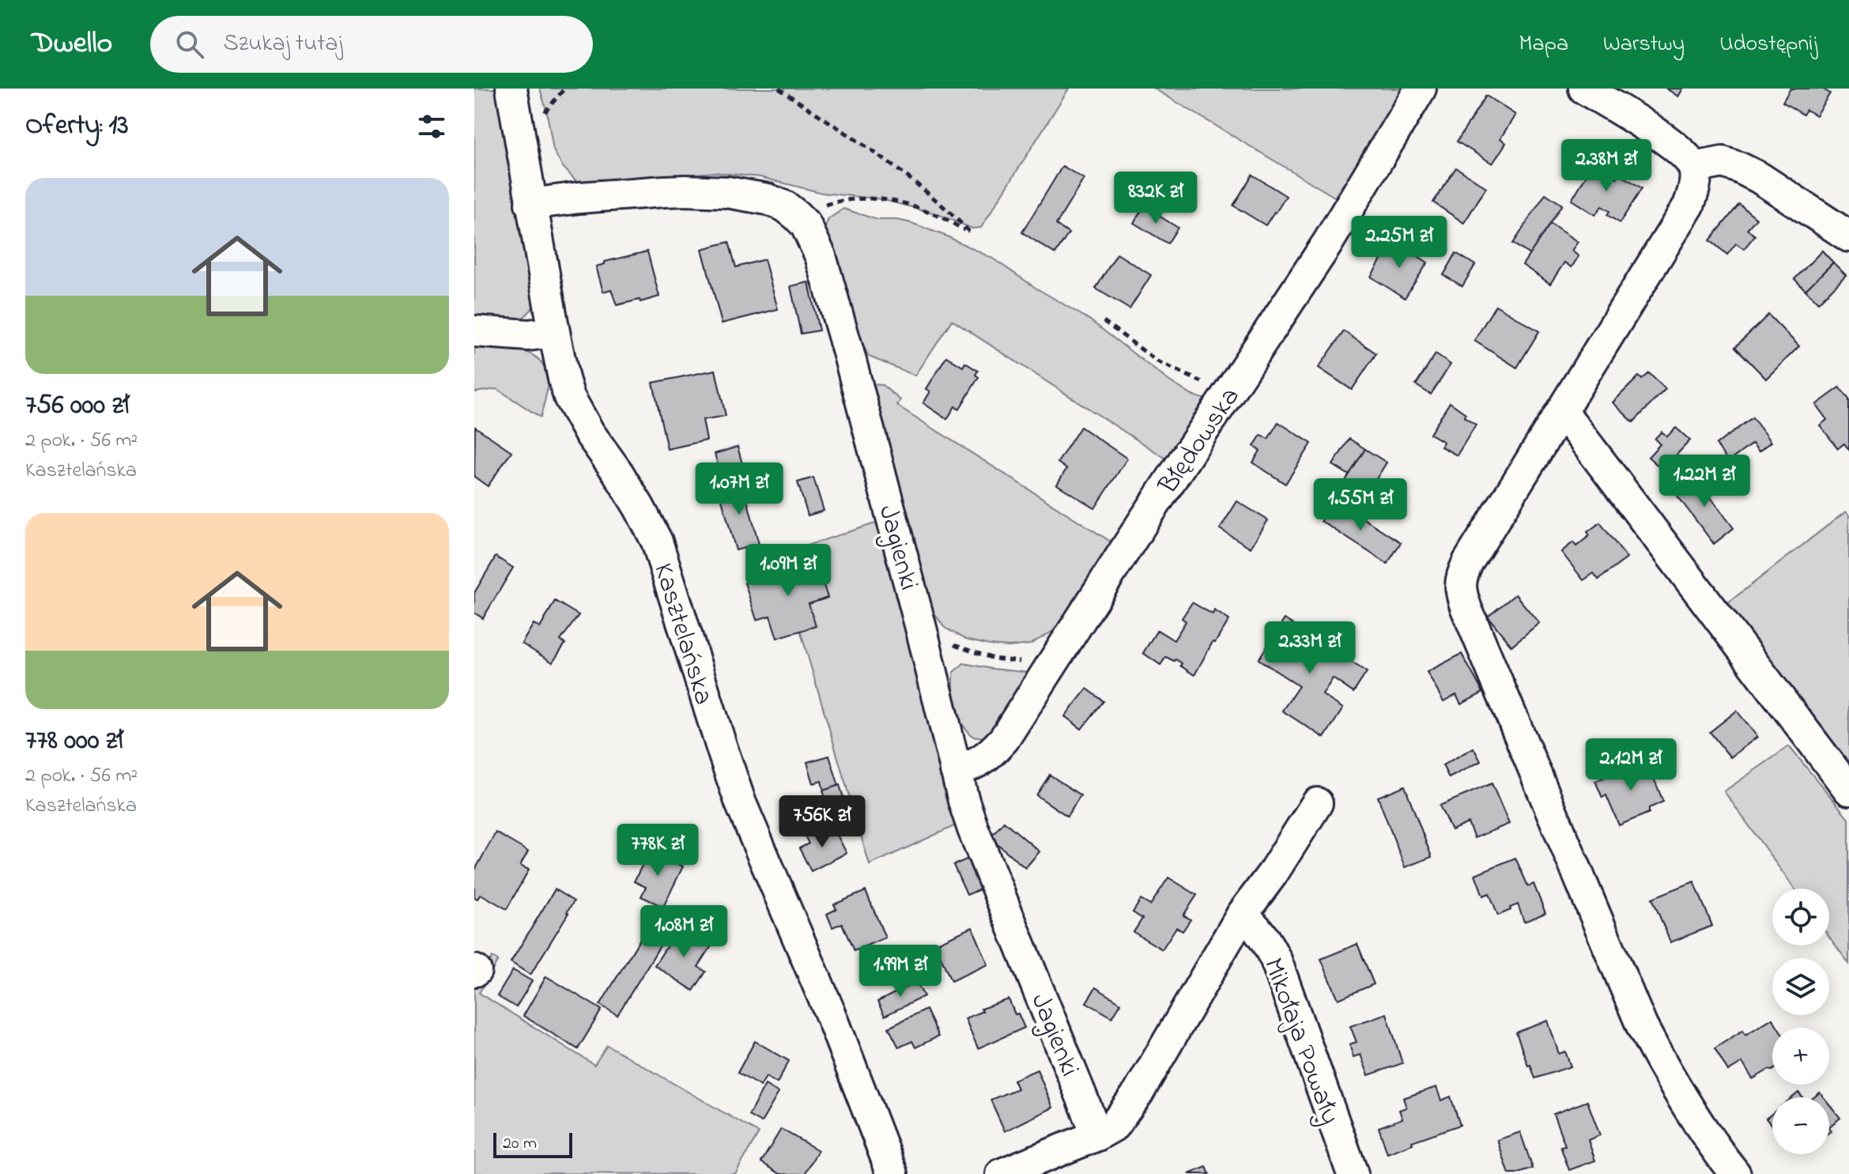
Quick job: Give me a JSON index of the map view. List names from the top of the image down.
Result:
{
  "streets": {
    "street": [
      "Błędowska",
      "Jagienki",
      "Kasztelańska",
      "Mikołaja Powały"
    ]
  },
  "crossings": [
    ["Błędowska", "Jagienki"],
    ["Jagienki", "Kasztelańska"]
  ],
  "scale_bar": "20 m",
  "page": {
    "header": "Dwello",
    "search": "Szukaj tutaj",
    "nav": ["Mapa", "Warstwy", "Udostępnij"],
    "heading": "Oferty: 13",
    "price": [
      "2.38M zł",
      "832K zł",
      "2.25M zł",
      "1.22M zł",
      "1.07M zł",
      "1.55M zł",
      "1.09M zł",
      "2.33M zł",
      "2.12M zł",
      "756K zł",
      "778K zł",
      "1.08M zł",
      "1.99M zł"
    ],
    "list": [
      {
        "name": "756 000 zł",
        "note": "2 pok. · 56 m² · Kasztelańska"
      },
      {
        "name": "778 000 zł",
        "note": "2 pok. · 56 m² · Kasztelańska"
      }
    ],
    "map_buttons": ["+", "−"],
    "scale": "20 m"
  }
}
